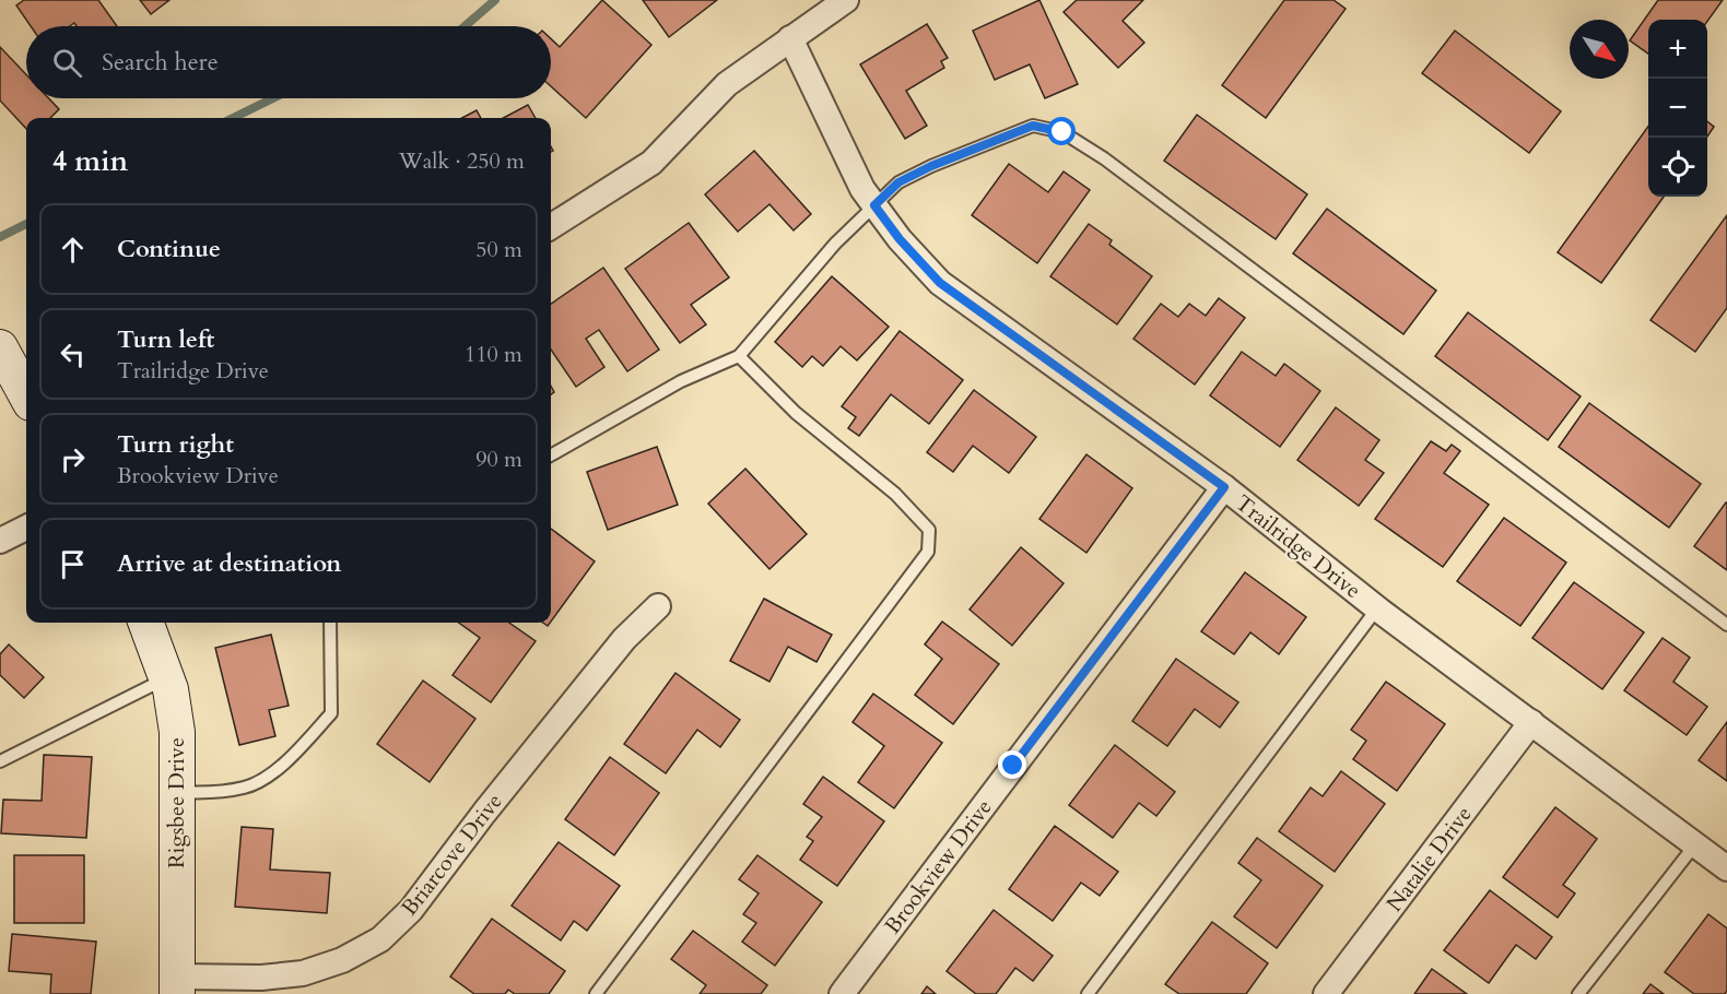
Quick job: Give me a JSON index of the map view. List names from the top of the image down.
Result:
{
  "streets": {
    "street": [
      "Trailridge Drive",
      "Rigsbee Drive",
      "Briarcove Drive",
      "Natalie Drive",
      "Brookview Drive"
    ]
  },
  "crossings": [
    ["Trailridge Drive", "Natalie Drive"],
    ["Trailridge Drive", "Brookview Drive"],
    ["Rigsbee Drive", "Briarcove Drive"]
  ],
  "north": "bottom right",
  "page": {
    "map_buttons": ["+", "−"],
    "search": "Search here",
    "heading": ["4 min", "Walk · 250 m"],
    "list": [
      ["Continue", "50 m"],
      ["Turn left", "Trailridge Drive", "110 m"],
      ["Turn right", "Brookview Drive", "90 m"],
      "Arrive at destination"
    ]
  }
}
